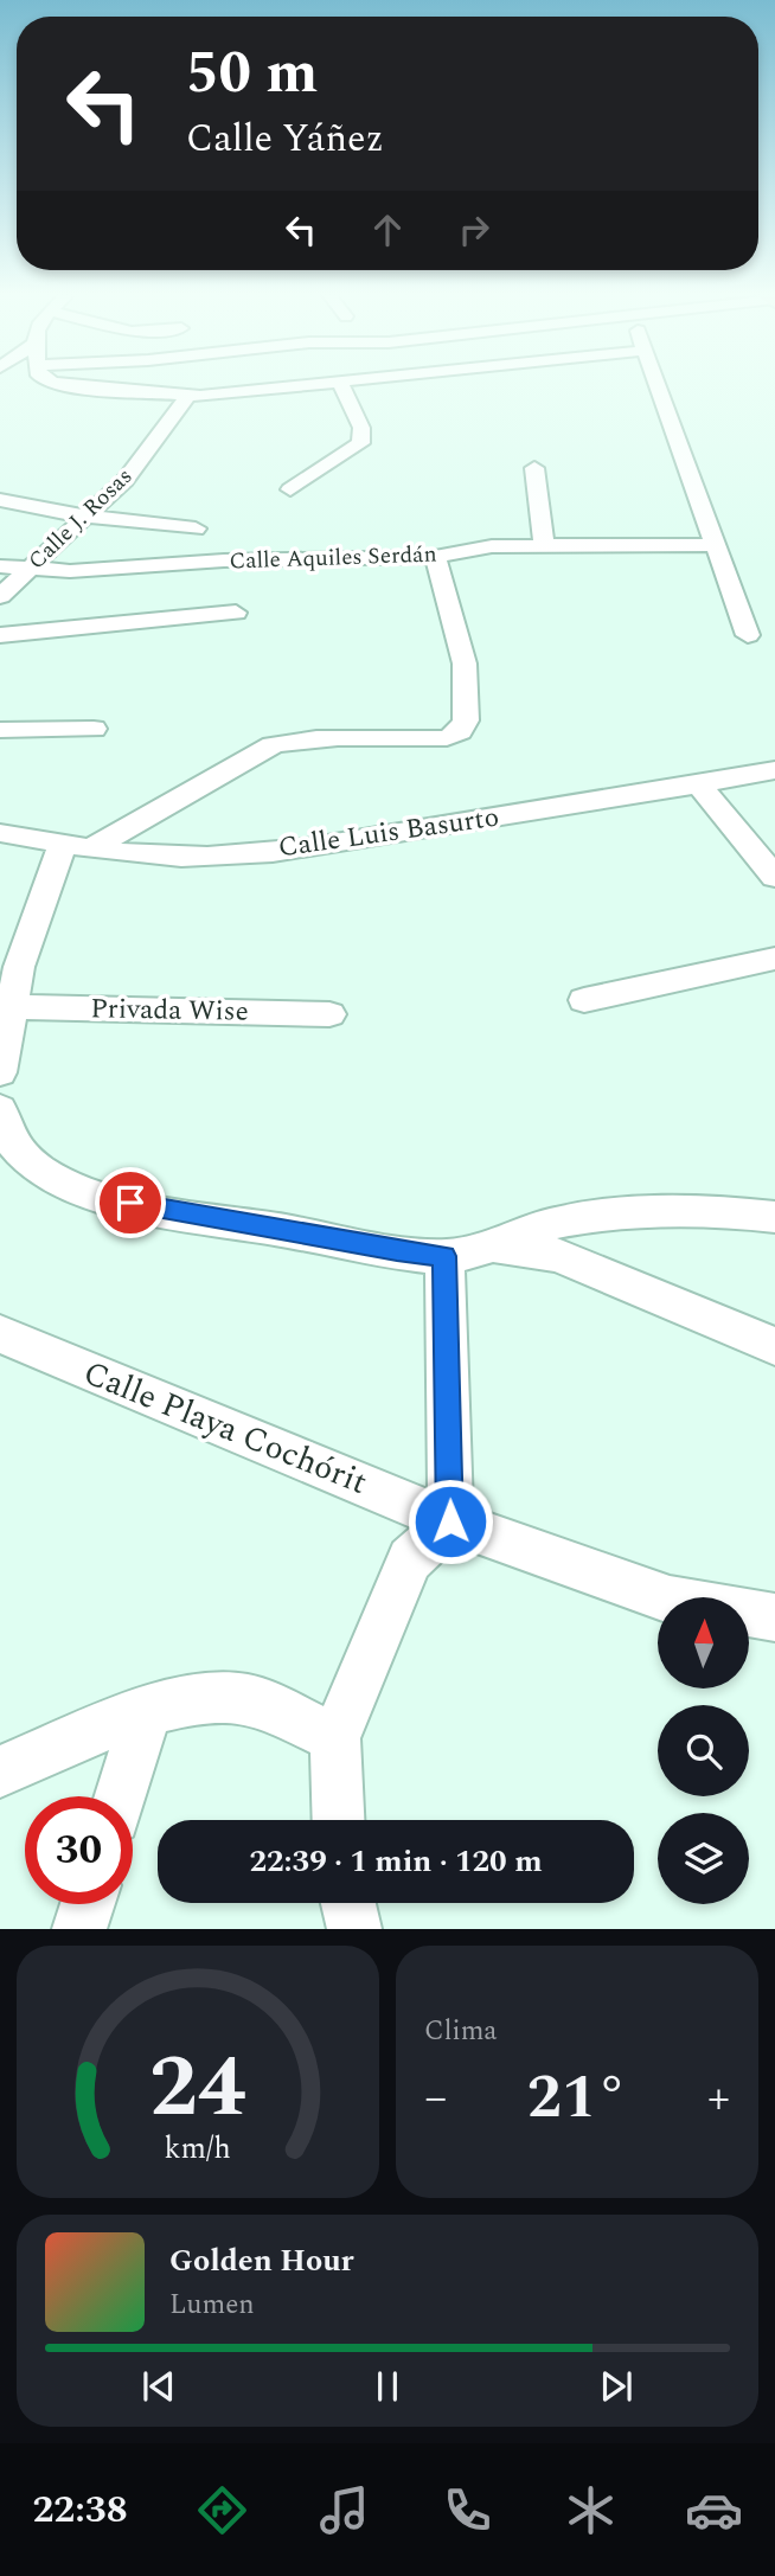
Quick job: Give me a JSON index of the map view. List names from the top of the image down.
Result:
{
  "streets": {
    "street": [
      "Calle J. Rosas",
      "Calle Aquiles Serdán",
      "Calle Luis Basurto",
      "Privada Wise",
      "Calle Playa Cochórit"
    ]
  },
  "crossings": [
    ["Calle J. Rosas", "Calle Aquiles Serdán"]
  ],
  "north": "top",
  "page": {
    "turn": ["50 m", "Calle Yáñez"],
    "limit": "30",
    "trip": "22:39 · 1 min · 120 m",
    "tile": "Clima",
    "heat": ["−", "21°", "+"],
    "song": ["Golden Hour", "Lumen"],
    "tabs": "22:38",
    "gauge": ["24", "km/h"]
  }
}
